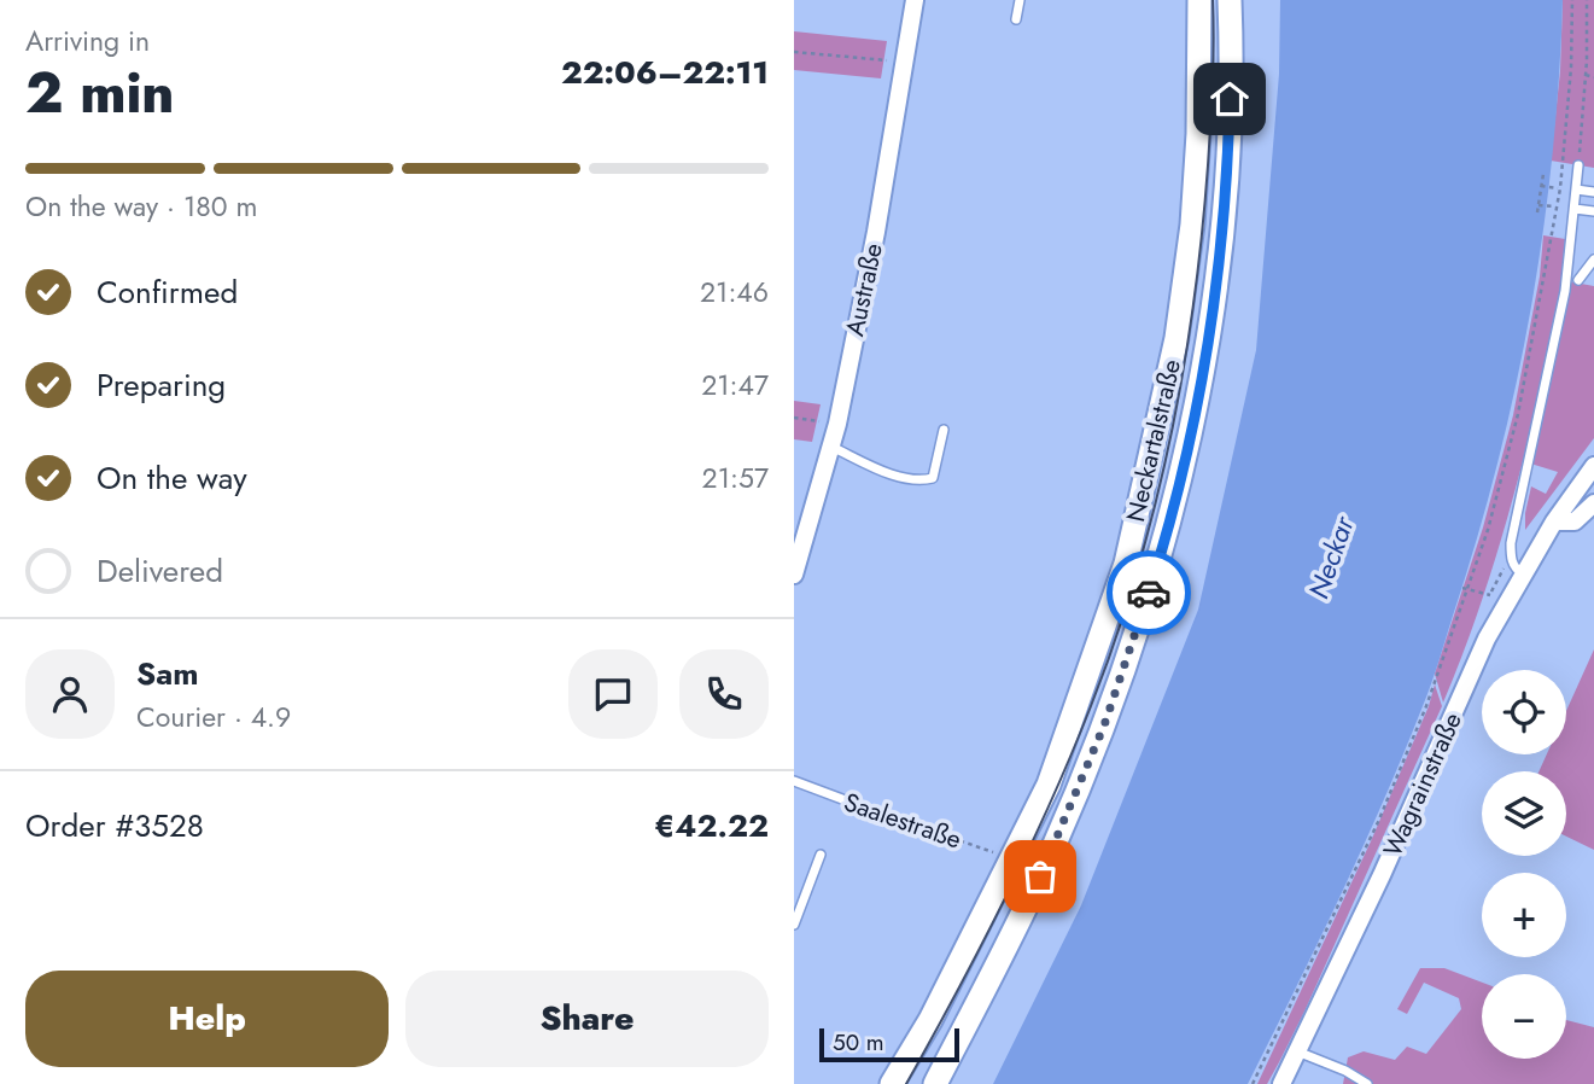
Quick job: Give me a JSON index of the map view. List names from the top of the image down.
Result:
{
  "streets": {
    "main road": ["Neckartalstraße"],
    "street": ["Austraße", "Wagrainstraße"],
    "lane": ["Saalestraße"]
  },
  "crossings": [
    ["Neckartalstraße", "Saalestraße"]
  ],
  "water": ["Neckar"],
  "scale_bar": "50 m",
  "page": {
    "heading": ["2 min", "Arriving in", "22:06–22:11"],
    "panel": [
      "Sam",
      "Courier · 4.9",
      "Order #3528",
      "€42.22"
    ],
    "bar": "On the way · 180 m",
    "list": [
      ["Confirmed", "21:46"],
      ["Preparing", "21:47"],
      ["On the way", "21:57"],
      "Delivered"
    ],
    "map_buttons": ["+", "−"],
    "buttons": ["Help", "Share"],
    "scale": "50 m"
  }
}
